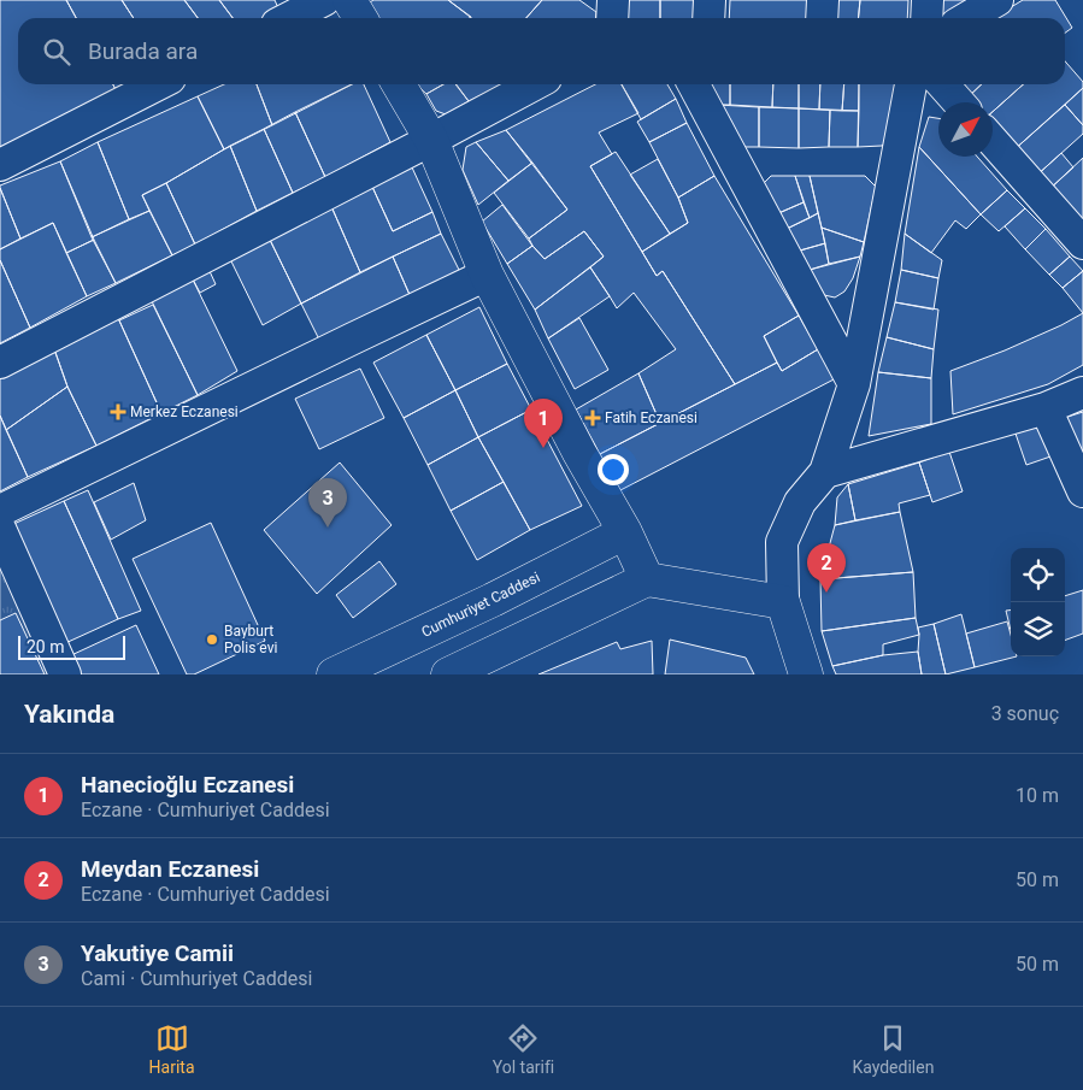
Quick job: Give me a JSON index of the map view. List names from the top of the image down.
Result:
{
  "streets": {
    "main road": ["Cumhuriyet Caddesi"]
  },
  "places": {
    "health": ["Merkez Eczanesi", "Fatih Eczanesi"],
    "other": ["Bayburt Polis evi"]
  },
  "scale_bar": "20 m",
  "north": "top right",
  "page": {
    "search": "Burada ara",
    "pins": ["1", "3", "2"],
    "scale": "20 m",
    "heading": ["Yakında", "3 sonuç"],
    "list": [
      {
        "mark": "1",
        "name": "Hanecioğlu Eczanesi",
        "note": "Eczane · Cumhuriyet Caddesi",
        "value": "10 m"
      },
      {
        "mark": "2",
        "name": "Meydan Eczanesi",
        "note": "Eczane · Cumhuriyet Caddesi",
        "value": "50 m"
      },
      {
        "mark": "3",
        "name": "Yakutiye Camii",
        "note": "Cami · Cumhuriyet Caddesi",
        "value": "50 m"
      }
    ],
    "nav": ["Harita", "Yol tarifi", "Kaydedilen"]
  }
}
